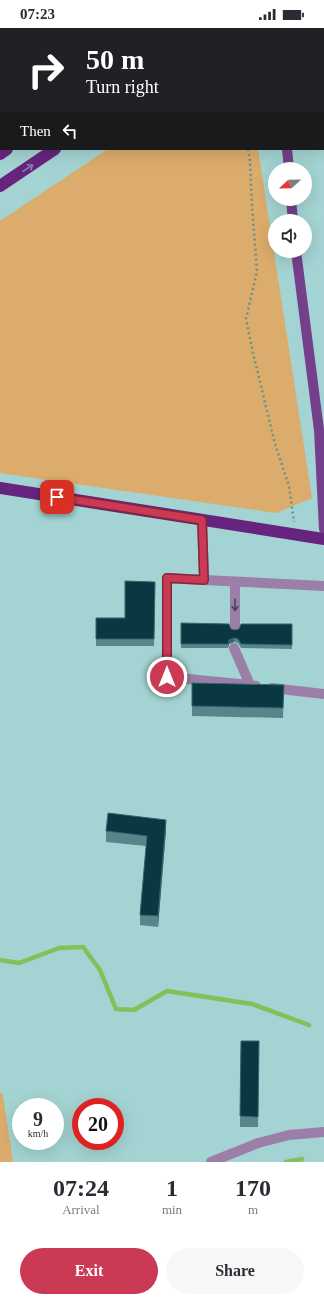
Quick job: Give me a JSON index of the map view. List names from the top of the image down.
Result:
{
  "north": "left",
  "page": {
    "status": "07:23",
    "turn": ["50 m", "Turn right"],
    "then": "Then",
    "speed": "9 km/h",
    "limit": "20",
    "eta": [
      "07:24",
      "Arrival",
      "1",
      "min",
      "170",
      "m"
    ],
    "buttons": ["Exit", "Share"]
  }
}
